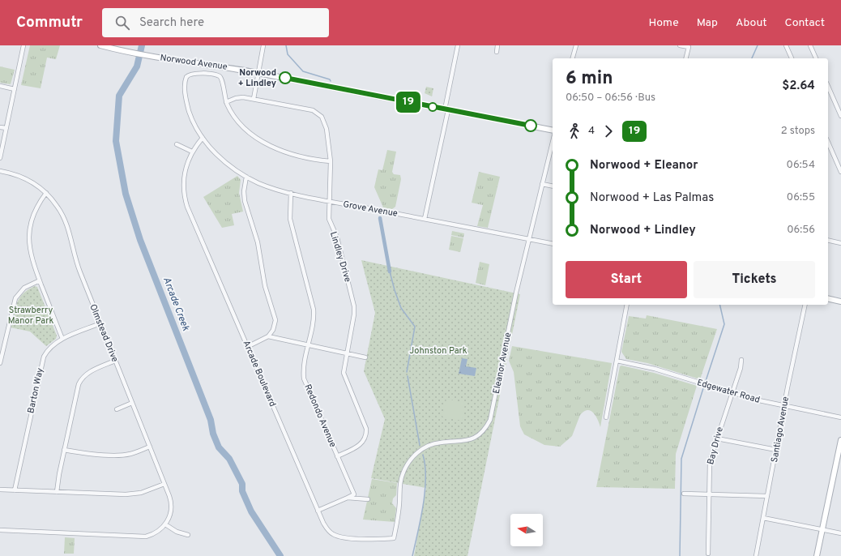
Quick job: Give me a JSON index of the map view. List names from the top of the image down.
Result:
{
  "streets": {
    "main road": ["Norwood Avenue"],
    "street": [
      "Grove Avenue",
      "Lindley Drive",
      "Olmstead Drive",
      "Eleanor Avenue",
      "Arcade Boulevard",
      "Barton Way",
      "Edgewater Road",
      "Redondo Avenue",
      "Santiago Avenue",
      "Bay Drive"
    ]
  },
  "crossings": [
    ["Grove Avenue", "Lindley Drive"],
    ["Grove Avenue", "Eleanor Avenue"],
    ["Grove Avenue", "Arcade Boulevard"],
    ["Grove Avenue", "Redondo Avenue"],
    ["Lindley Drive", "Redondo Avenue"],
    ["Olmstead Drive", "Barton Way"],
    ["Eleanor Avenue", "Arcade Boulevard"],
    ["Edgewater Road", "Santiago Avenue"],
    ["Edgewater Road", "Bay Drive"]
  ],
  "water": ["Arcade Creek"],
  "parks": ["Strawberry Manor Park", "Johnston Park"],
  "places": ["Norwood + Lindley"],
  "lines": ["bus line 19"],
  "north": "left",
  "page": {
    "header": "Commutr",
    "search": "Search here",
    "nav": [
      "Home",
      "Map",
      "About",
      "Contact"
    ],
    "on_map": "19",
    "heading": ["6 min", "06:50 – 06:56 · Bus", "$2.64"],
    "legs": ["4", "19", "2 stops"],
    "list": [
      {
        "name": "Norwood + Eleanor",
        "value": "06:54"
      },
      {
        "name": "Norwood + Las Palmas",
        "value": "06:55"
      },
      {
        "name": "Norwood + Lindley",
        "value": "06:56"
      }
    ],
    "buttons": ["Start", "Tickets"]
  }
}
